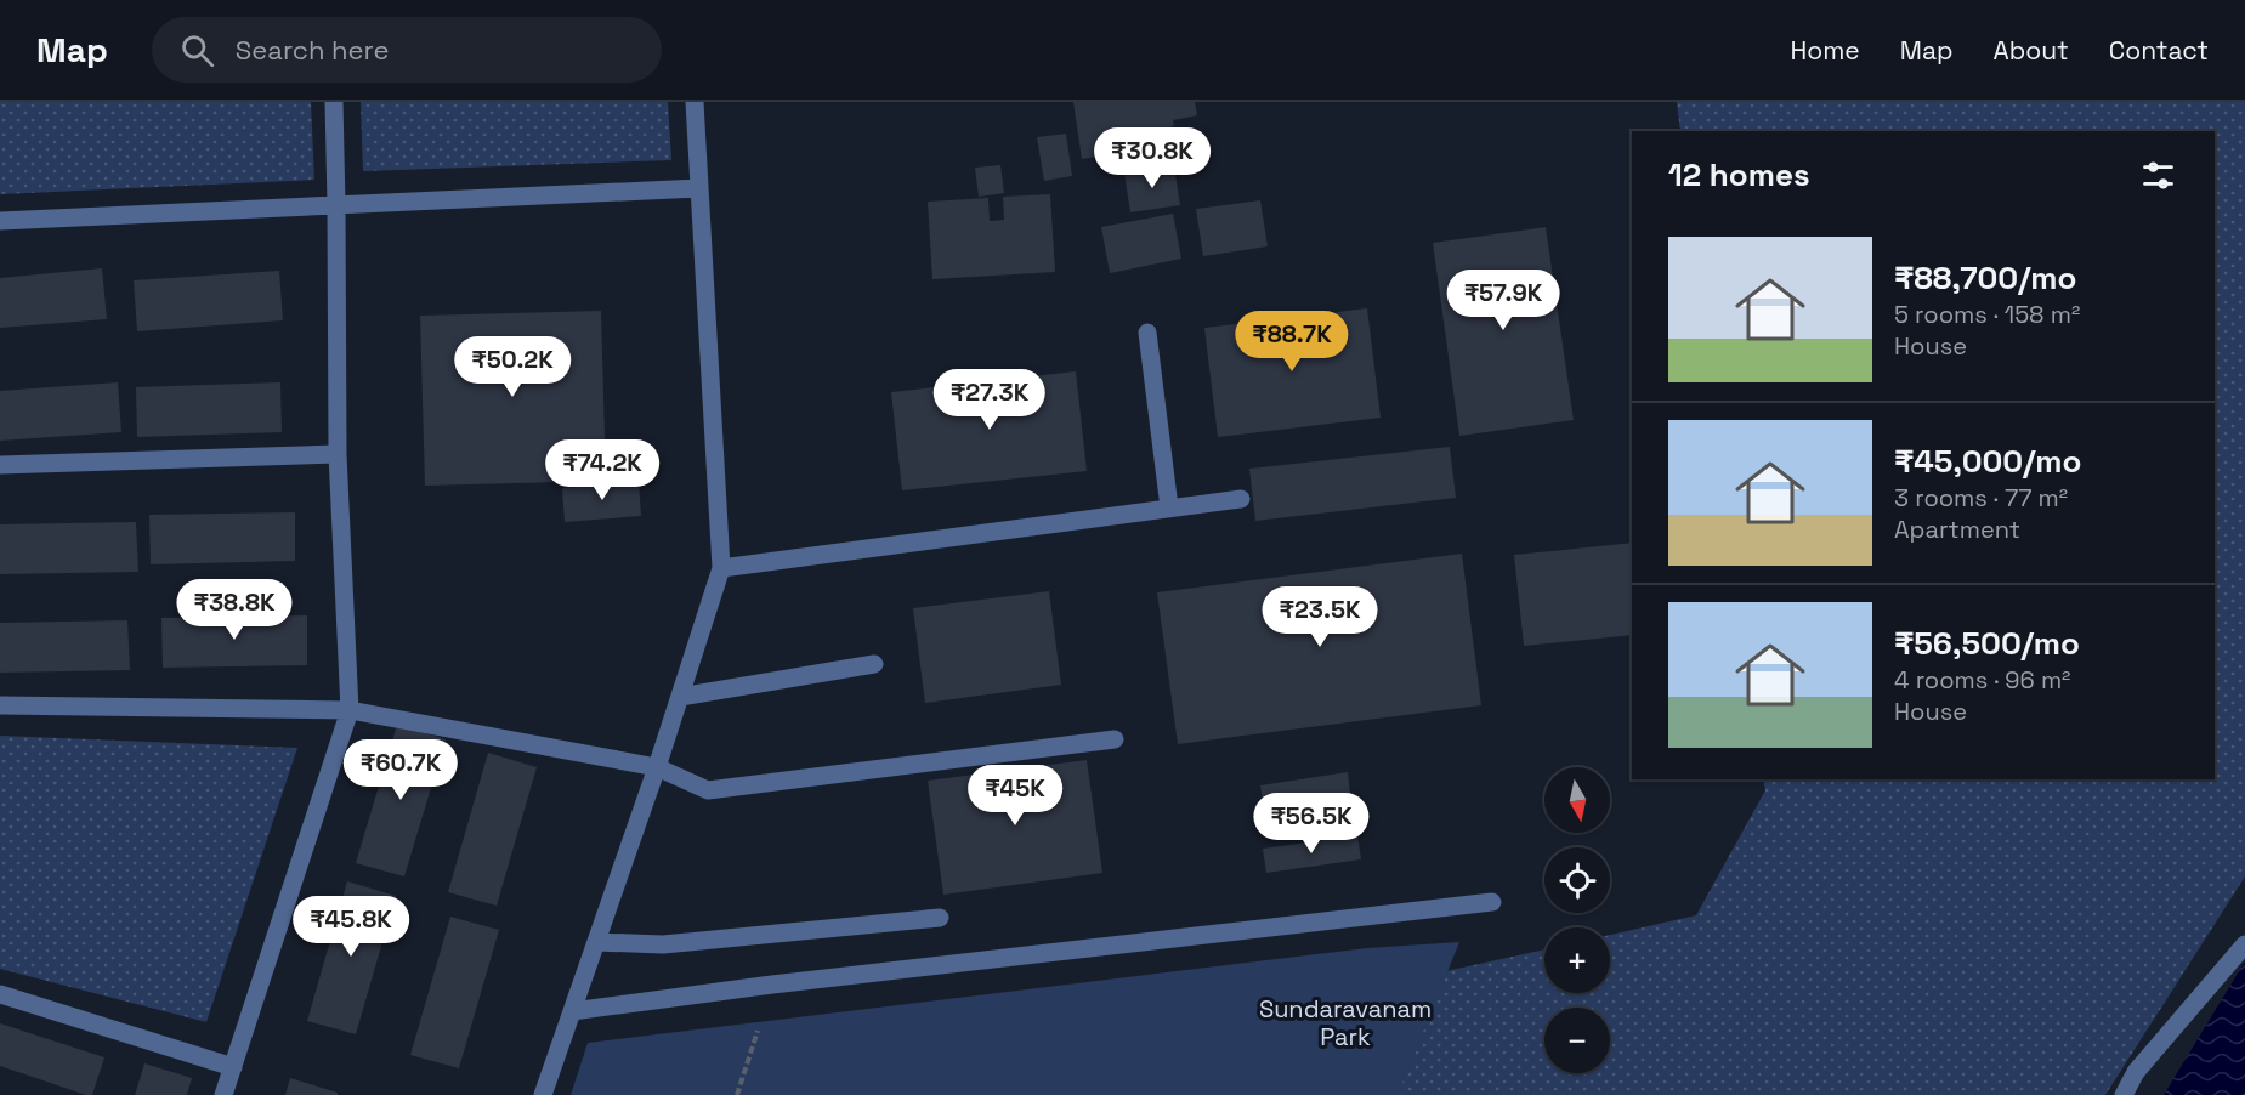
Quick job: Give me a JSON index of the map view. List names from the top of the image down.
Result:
{
  "parks": ["Sundaravanam Park"],
  "north": "bottom",
  "page": {
    "header": "Map",
    "search": "Search here",
    "nav": [
      "Home",
      "Map",
      "About",
      "Contact"
    ],
    "price": [
      "₹30.8K",
      "₹57.9K",
      "₹88.7K",
      "₹50.2K",
      "₹27.3K",
      "₹74.2K",
      "₹38.8K",
      "₹23.5K",
      "₹60.7K",
      "₹45K",
      "₹56.5K",
      "₹45.8K"
    ],
    "heading": "12 homes",
    "list": [
      {
        "name": "₹88,700/mo",
        "note": "5 rooms · 158 m² · House"
      },
      {
        "name": "₹45,000/mo",
        "note": "3 rooms · 77 m² · Apartment"
      },
      {
        "name": "₹56,500/mo",
        "note": "4 rooms · 96 m² · House"
      }
    ],
    "map_buttons": ["+", "−"]
  }
}
